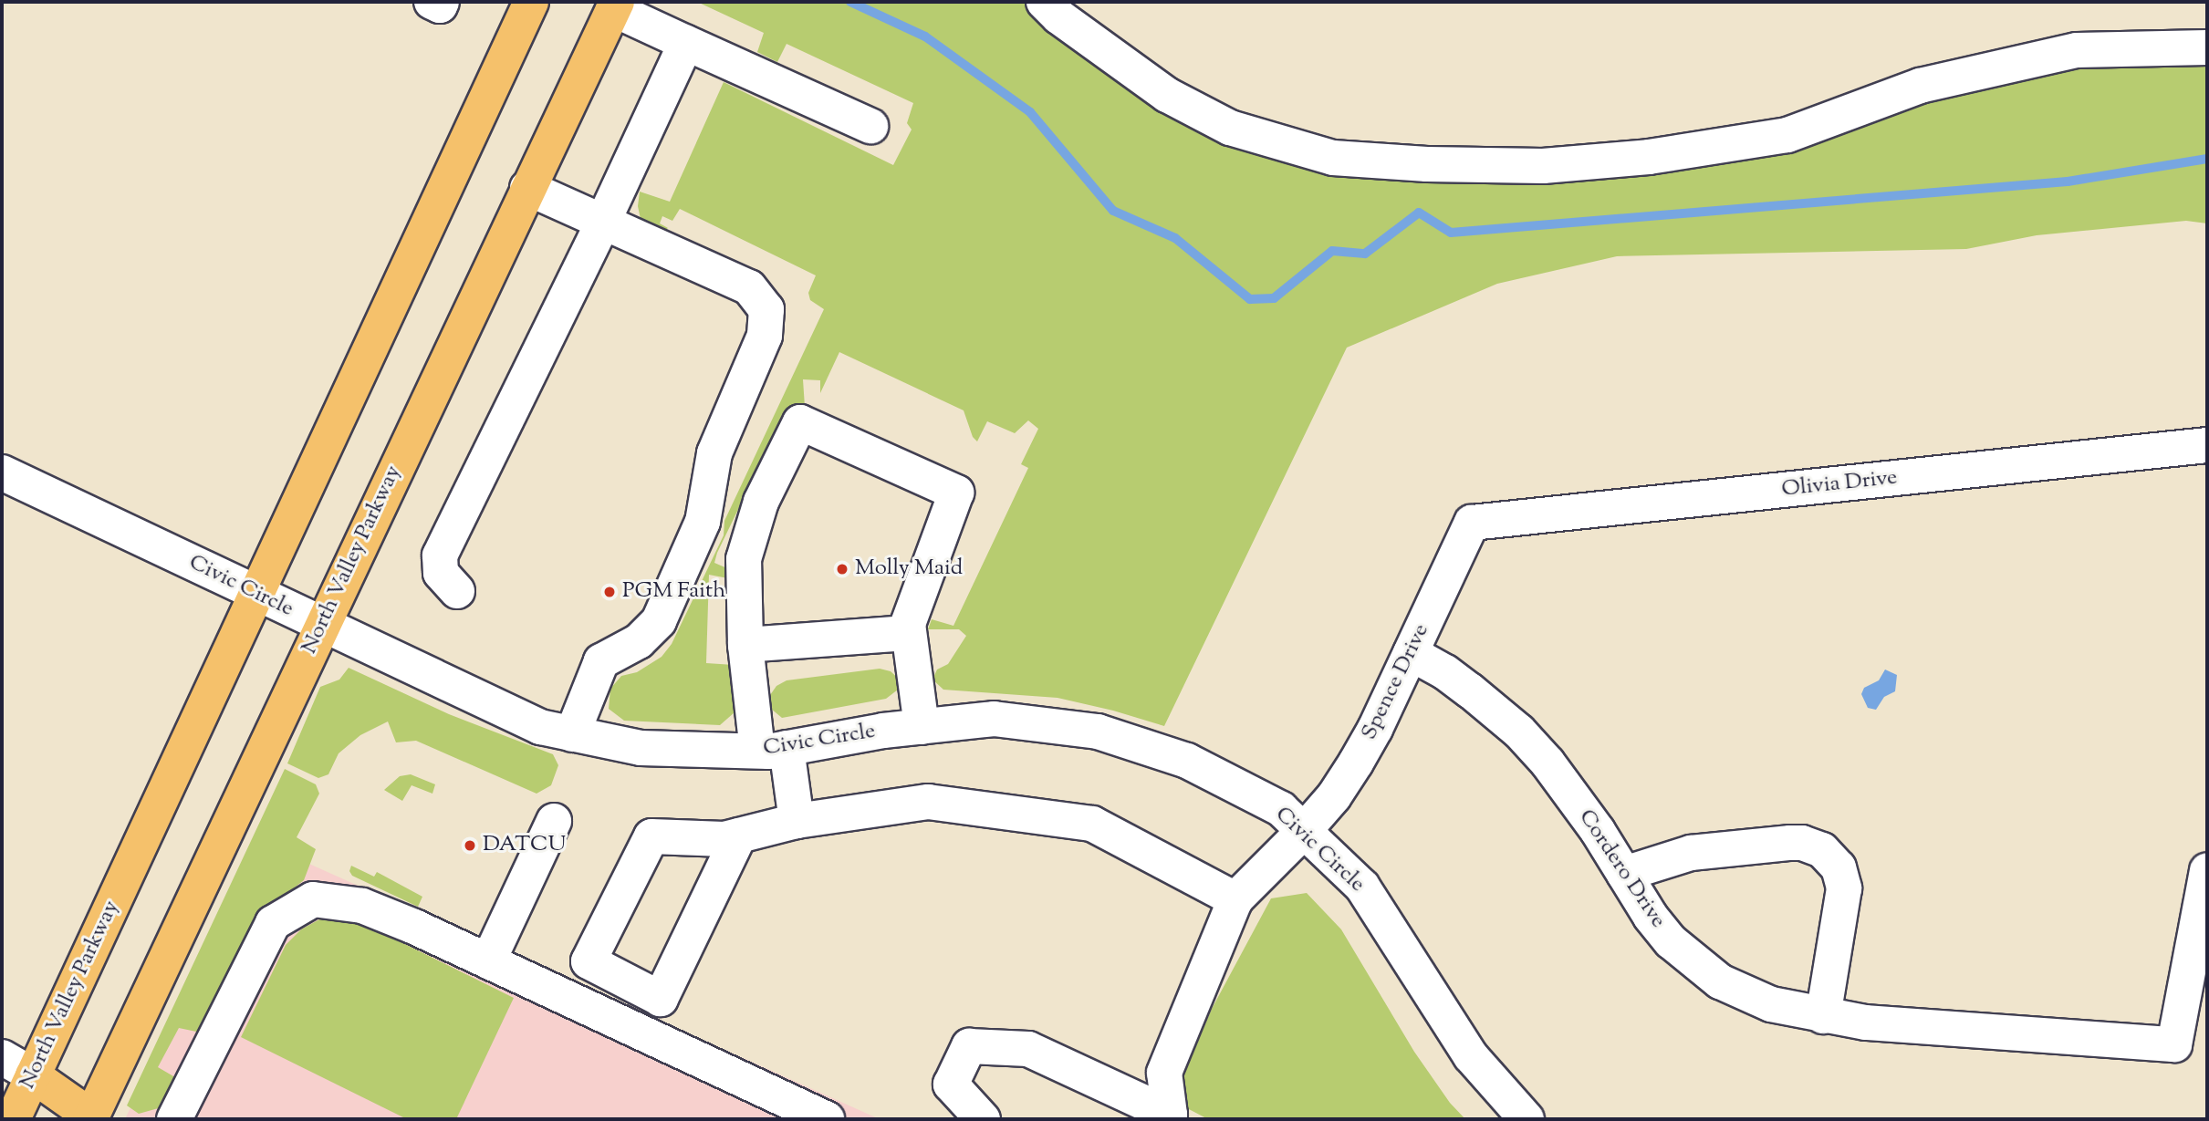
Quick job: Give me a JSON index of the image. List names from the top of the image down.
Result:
{
  "streets": {
    "main road": ["North Valley Parkway"],
    "street": [
      "Olivia Drive",
      "Civic Circle",
      "Spence Drive",
      "Cordero Drive"
    ]
  },
  "crossings": [
    ["Olivia Drive", "Spence Drive"],
    ["North Valley Parkway", "Civic Circle"],
    ["Civic Circle", "Spence Drive"],
    ["Spence Drive", "Cordero Drive"]
  ],
  "places": ["Molly Maid", "PGM Faith", "DATCU"]
}
